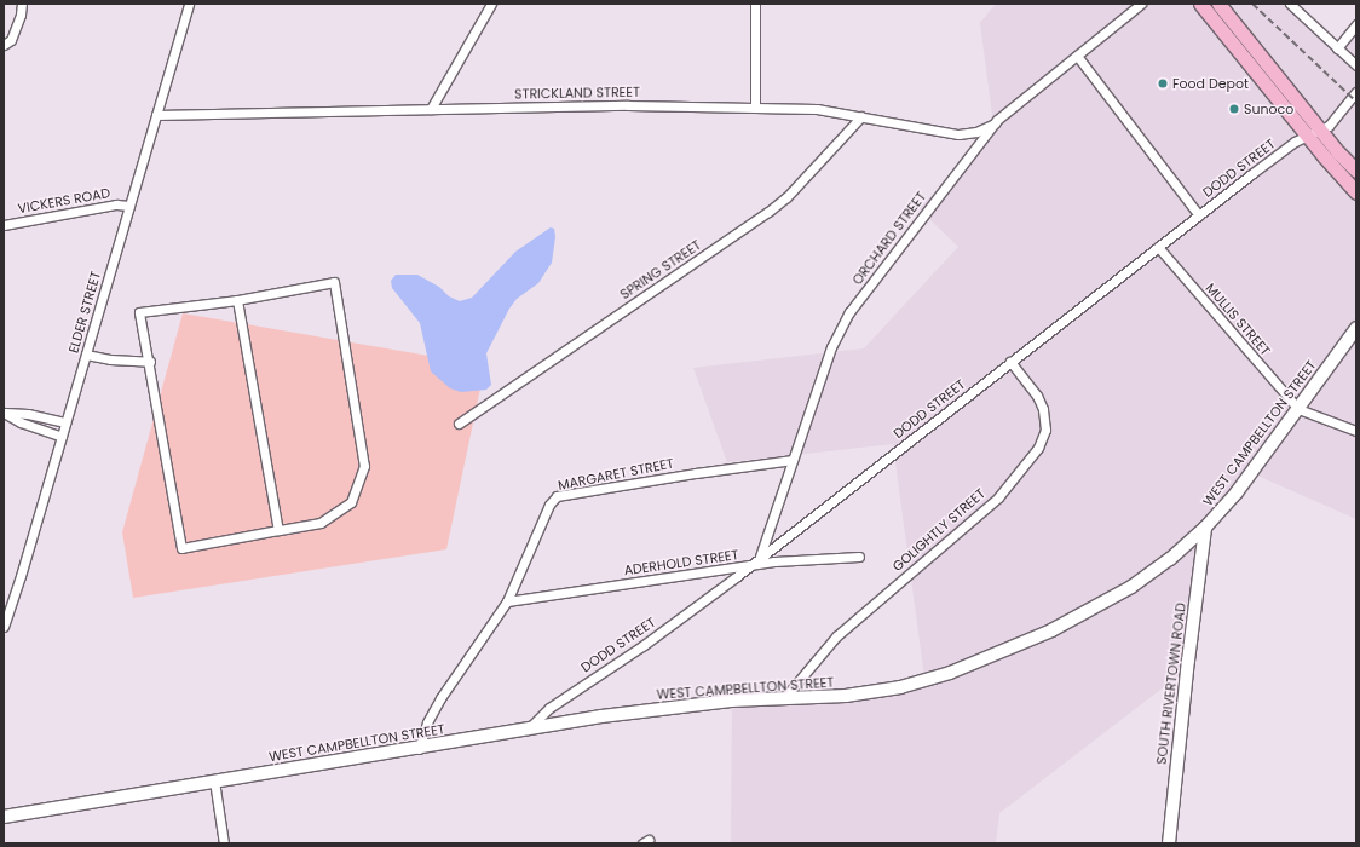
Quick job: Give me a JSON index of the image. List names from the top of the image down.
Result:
{
  "streets": {
    "main road": ["WEST CAMPBELLTON STREET", "SOUTH RIVERTOWN ROAD"],
    "street": [
      "STRICKLAND STREET",
      "DODD STREET",
      "VICKERS ROAD",
      "ORCHARD STREET",
      "SPRING STREET",
      "ELDER STREET",
      "MULLIS STREET",
      "MARGARET STREET",
      "GOLIGHTLY STREET",
      "ADERHOLD STREET"
    ]
  },
  "crossings": [
    ["STRICKLAND STREET", "ORCHARD STREET"],
    ["STRICKLAND STREET", "SPRING STREET"],
    ["STRICKLAND STREET", "ELDER STREET"],
    ["DODD STREET", "ORCHARD STREET"],
    ["DODD STREET", "MULLIS STREET"],
    ["DODD STREET", "WEST CAMPBELLTON STREET"],
    ["DODD STREET", "GOLIGHTLY STREET"],
    ["DODD STREET", "ADERHOLD STREET"],
    ["VICKERS ROAD", "ELDER STREET"],
    ["ORCHARD STREET", "MARGARET STREET"],
    ["MULLIS STREET", "WEST CAMPBELLTON STREET"],
    ["WEST CAMPBELLTON STREET", "MARGARET STREET"],
    ["WEST CAMPBELLTON STREET", "GOLIGHTLY STREET"],
    ["WEST CAMPBELLTON STREET", "SOUTH RIVERTOWN ROAD"],
    ["MARGARET STREET", "ADERHOLD STREET"]
  ],
  "places": ["Food Depot", "Sunoco"]
}
